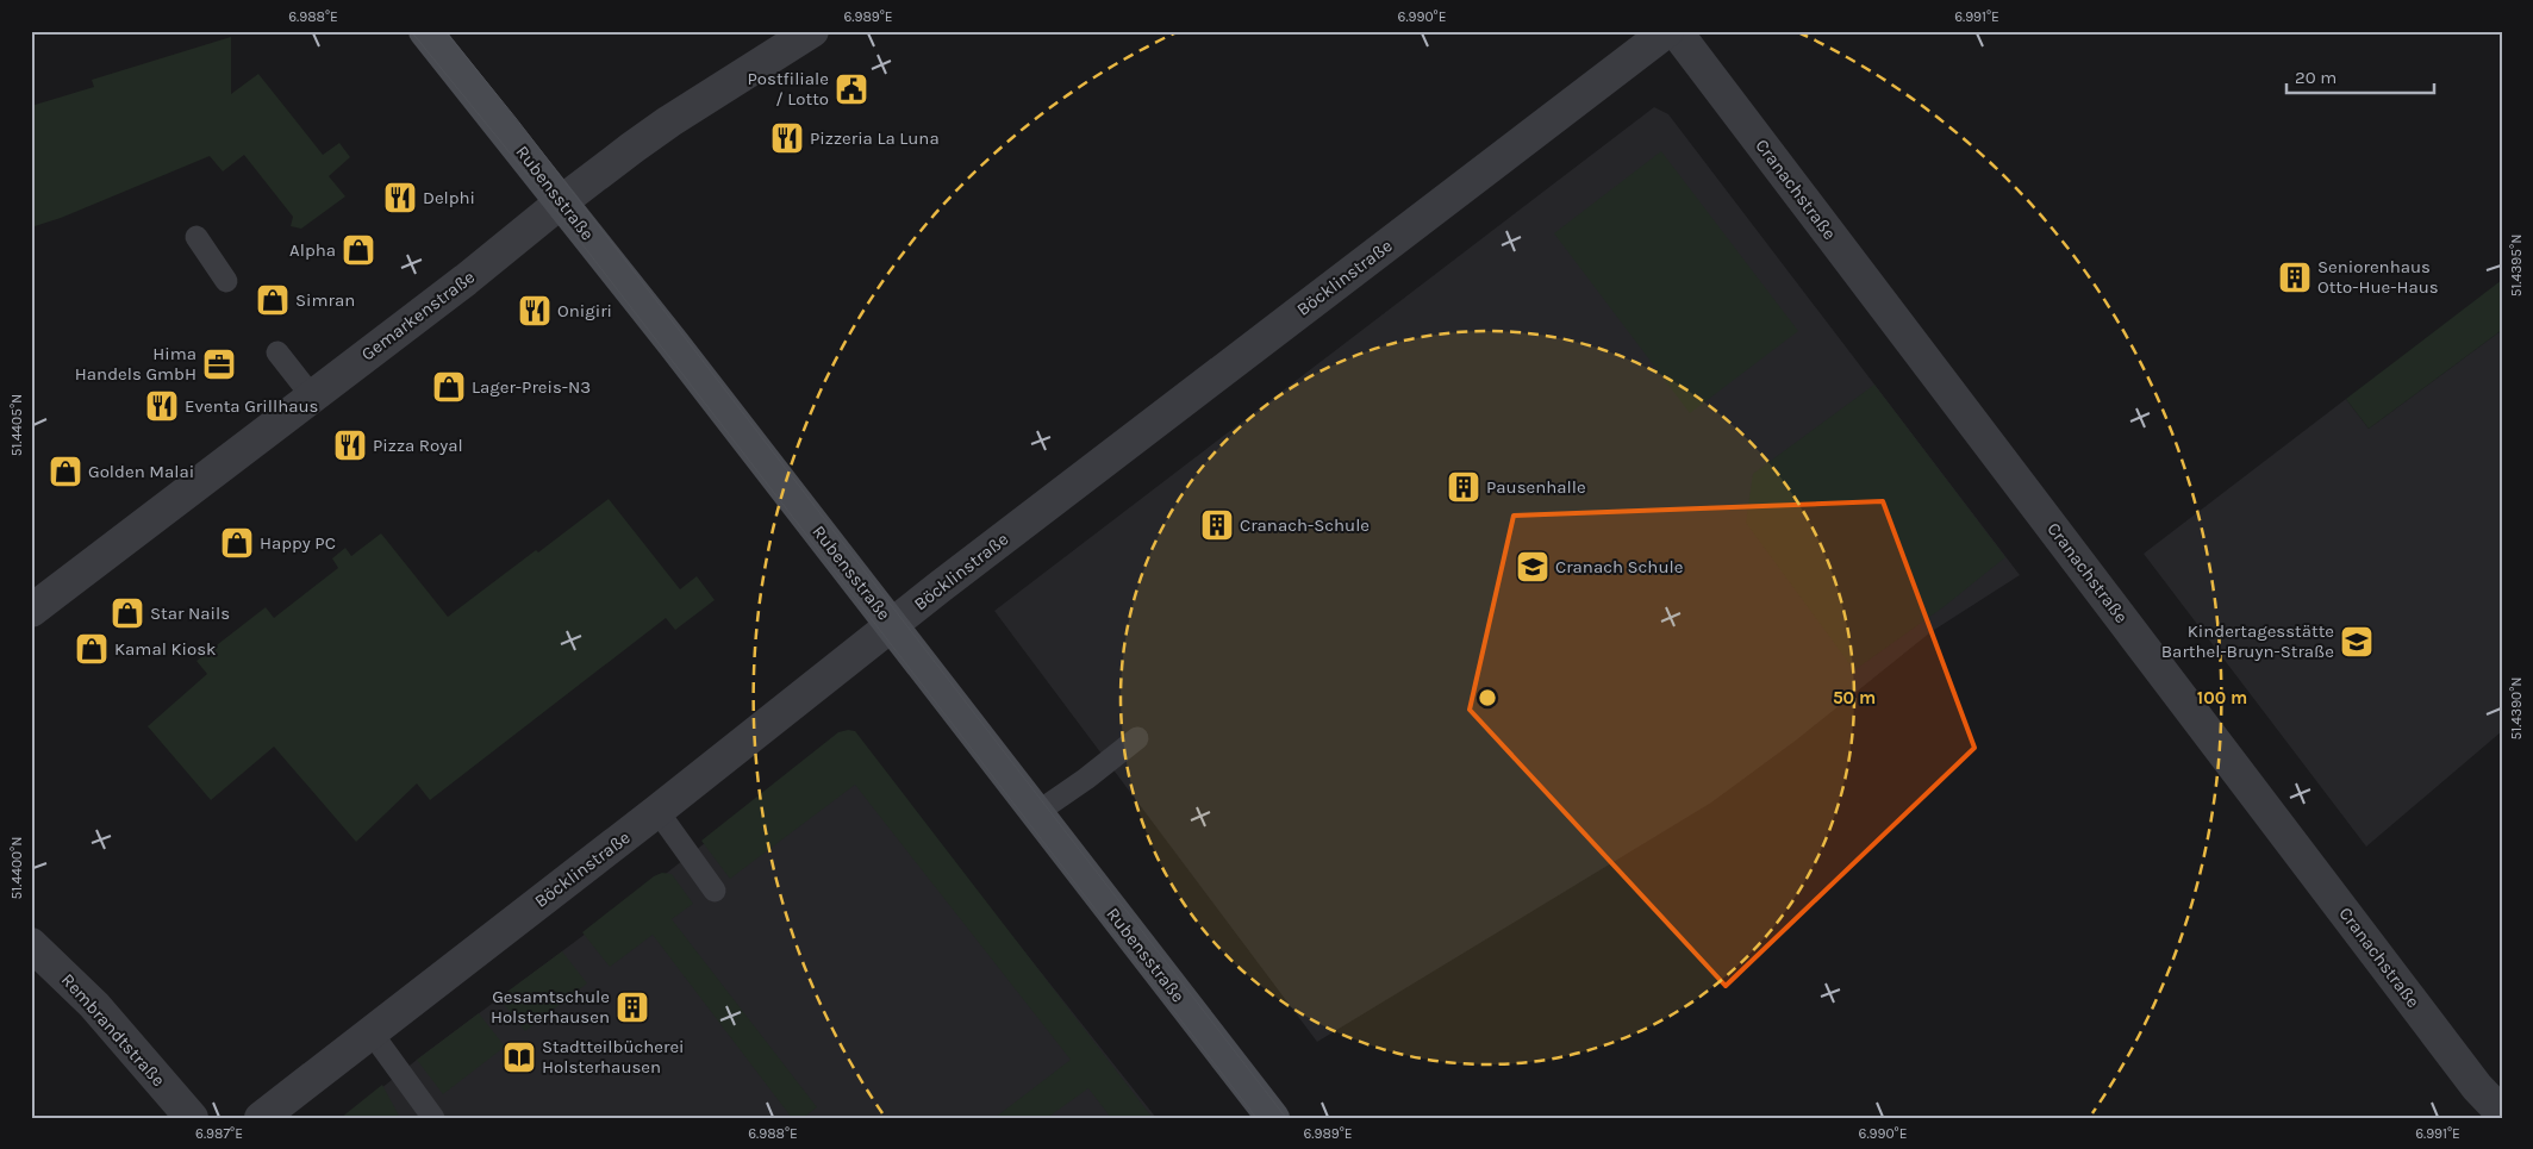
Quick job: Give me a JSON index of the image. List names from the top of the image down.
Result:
{
  "streets": {
    "main road": ["Rubensstraße"],
    "street": [
      "Cranachstraße",
      "Böcklinstraße",
      "Gemarkenstraße",
      "Rembrandtstraße"
    ]
  },
  "crossings": [
    ["Rubensstraße", "Böcklinstraße"],
    ["Rubensstraße", "Gemarkenstraße"]
  ],
  "places": {
    "public building": ["Postfiliale / Lotto"],
    "restaurant": [
      "Pizzeria La Luna",
      "Delphi",
      "Onigiri",
      "Eventa Grillhaus",
      "Pizza Royal"
    ],
    "shop": [
      "Alpha",
      "Simran",
      "Lager-Preis-N3",
      "Golden Malai",
      "Happy PC",
      "Star Nails",
      "Kamal Kiosk"
    ],
    "building": [
      "Seniorenhaus Otto-Hue-Haus",
      "Pausenhalle",
      "Cranach-Schule",
      "Gesamtschule Holsterhausen"
    ],
    "office": ["Hima Handels GmbH"],
    "school or university": ["Cranach Schule", "Kindertagesstätte Barthel-Bruyn-Straße"],
    "library": ["Stadtteilbücherei Holsterhausen"]
  },
  "scale_bar": "20 m",
  "coordinates": [
    "6.988°E",
    "6.989°E",
    "6.990°E",
    "6.991°E",
    "51.4395°N",
    "51.4405°N",
    "51.4390°N",
    "51.4400°N",
    "6.987°E"
  ],
  "rings": ["50 m", "100 m"]
}
